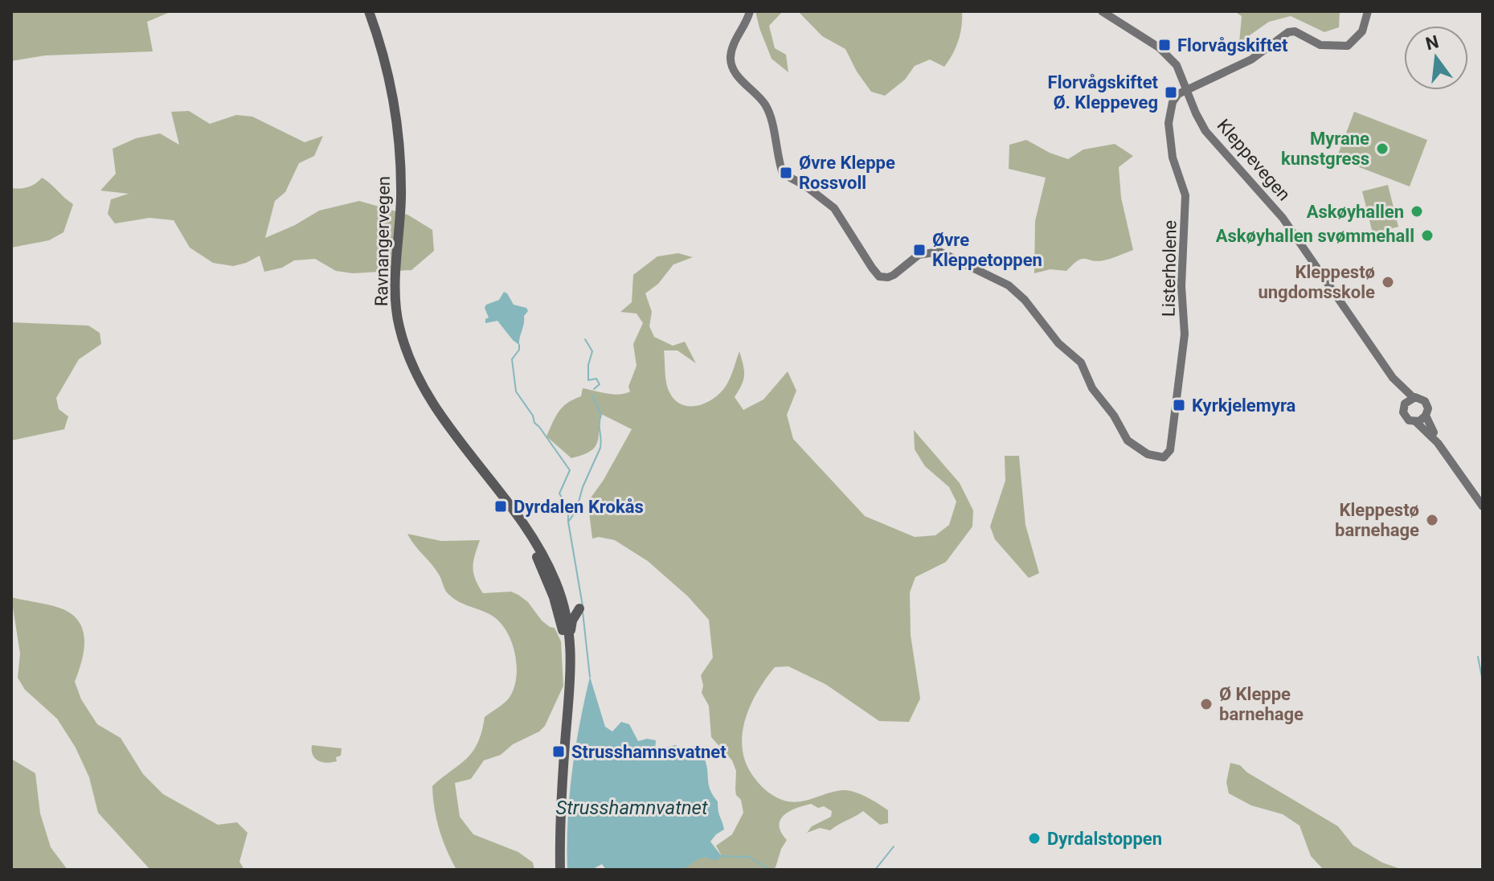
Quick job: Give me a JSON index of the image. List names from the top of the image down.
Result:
{
  "streets": {
    "main road": ["Ravnangervegen"],
    "street": ["Kleppevegen", "Listerholene"]
  },
  "crossings": [
    ["Kleppevegen", "Listerholene"]
  ],
  "water": ["Strusshamnvatnet"],
  "places": {
    "transit": [
      "Florvågskiftet",
      "Florvågskiftet Ø. Kleppeveg",
      "Øvre Kleppe Rossvoll",
      "Øvre Kleppetoppen",
      "Kyrkjelemyra",
      "Dyrdalen Krokås",
      "Strusshamnsvatnet"
    ],
    "other": [
      "Myrane kunstgress",
      "Askøyhallen",
      "Askøyhallen svømmehall",
      "Kleppestø ungdomsskole",
      "Kleppestø barnehage",
      "Ø Kleppe barnehage",
      "Dyrdalstoppen"
    ]
  },
  "north": "top"
}
